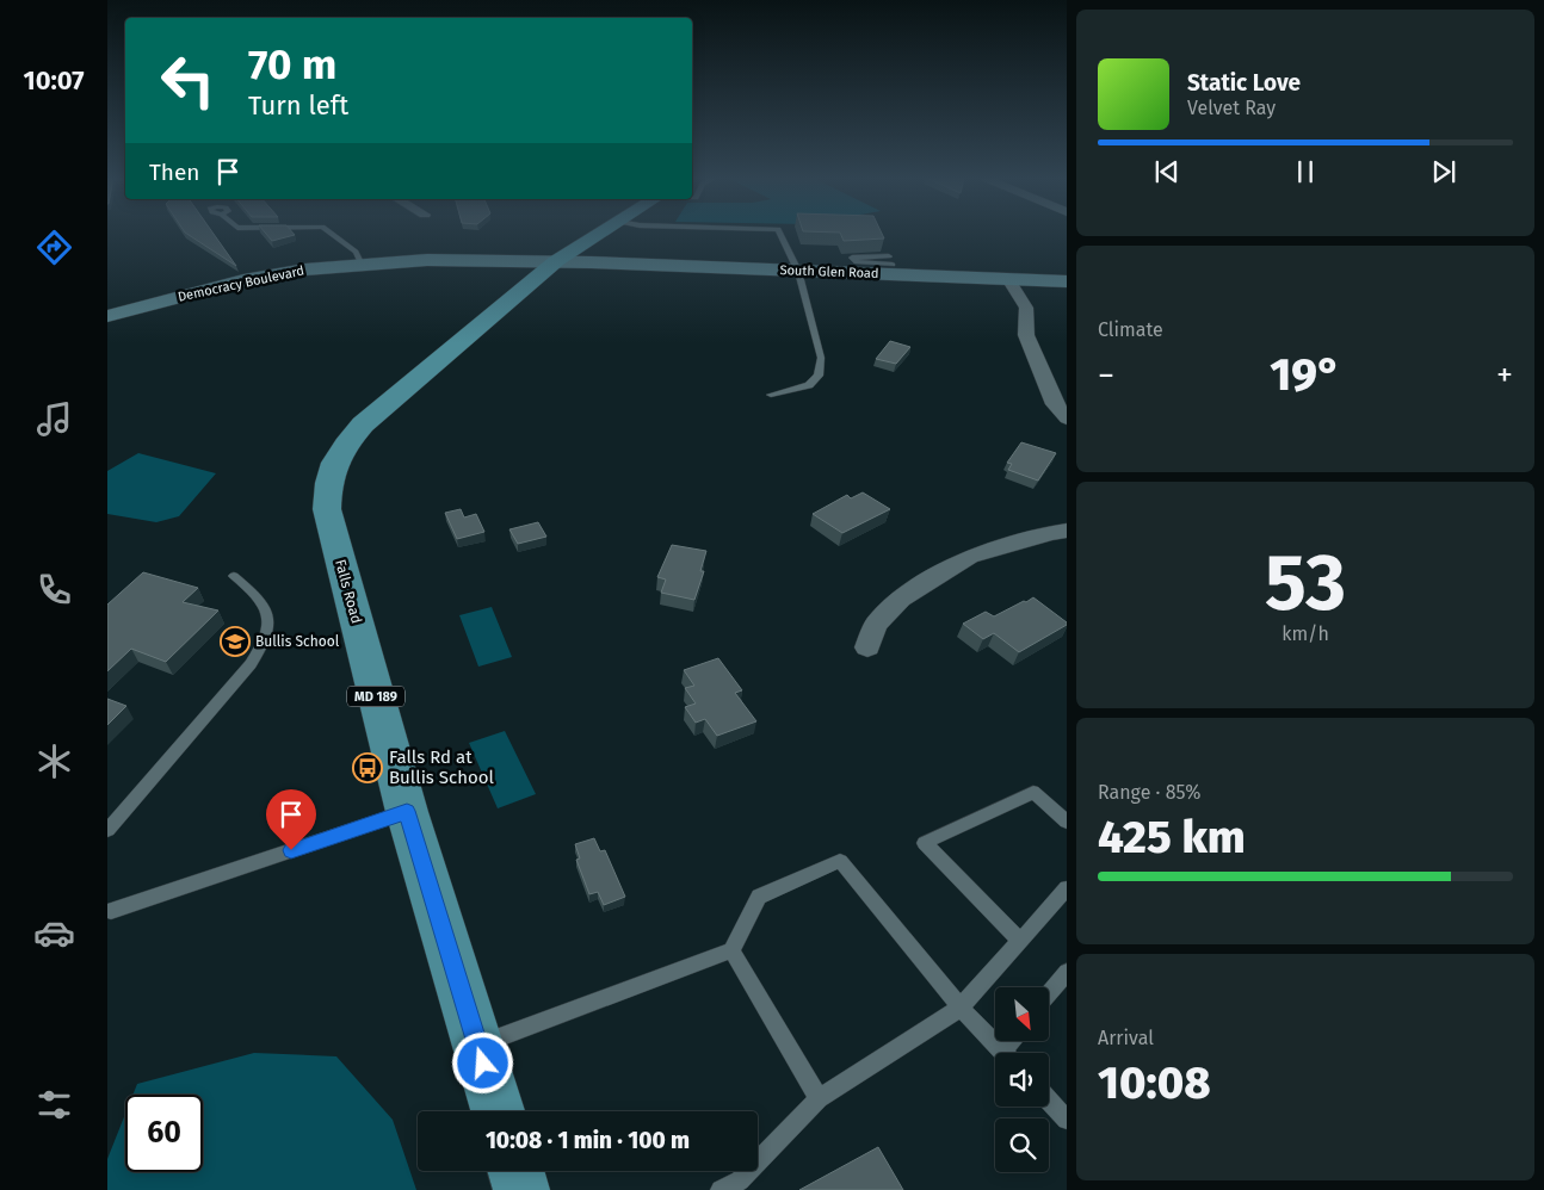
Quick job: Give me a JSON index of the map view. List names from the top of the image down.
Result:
{
  "streets": {
    "main road": [
      "South Glen Road",
      "Democracy Boulevard",
      "Falls Road",
      "MD 189"
    ]
  },
  "crossings": [
    ["South Glen Road", "Democracy Boulevard"],
    ["South Glen Road", "Falls Road"],
    ["Democracy Boulevard", "Falls Road"]
  ],
  "places": {
    "school or university": ["Bullis School"],
    "bus stop": ["Falls Rd at Bullis School"]
  },
  "north": "bottom right",
  "page": {
    "tabs": "10:07",
    "turn": ["70 m", "Turn left"],
    "song": ["Static Love", "Velvet Ray"],
    "then": "Then",
    "tile": [
      "Climate",
      ["53", "km/h"],
      ["Range · 85%", "425 km"],
      ["Arrival", "10:08"]
    ],
    "heat": ["−", "19°", "+"],
    "limit": "60",
    "trip": "10:08 · 1 min · 100 m"
  }
}
